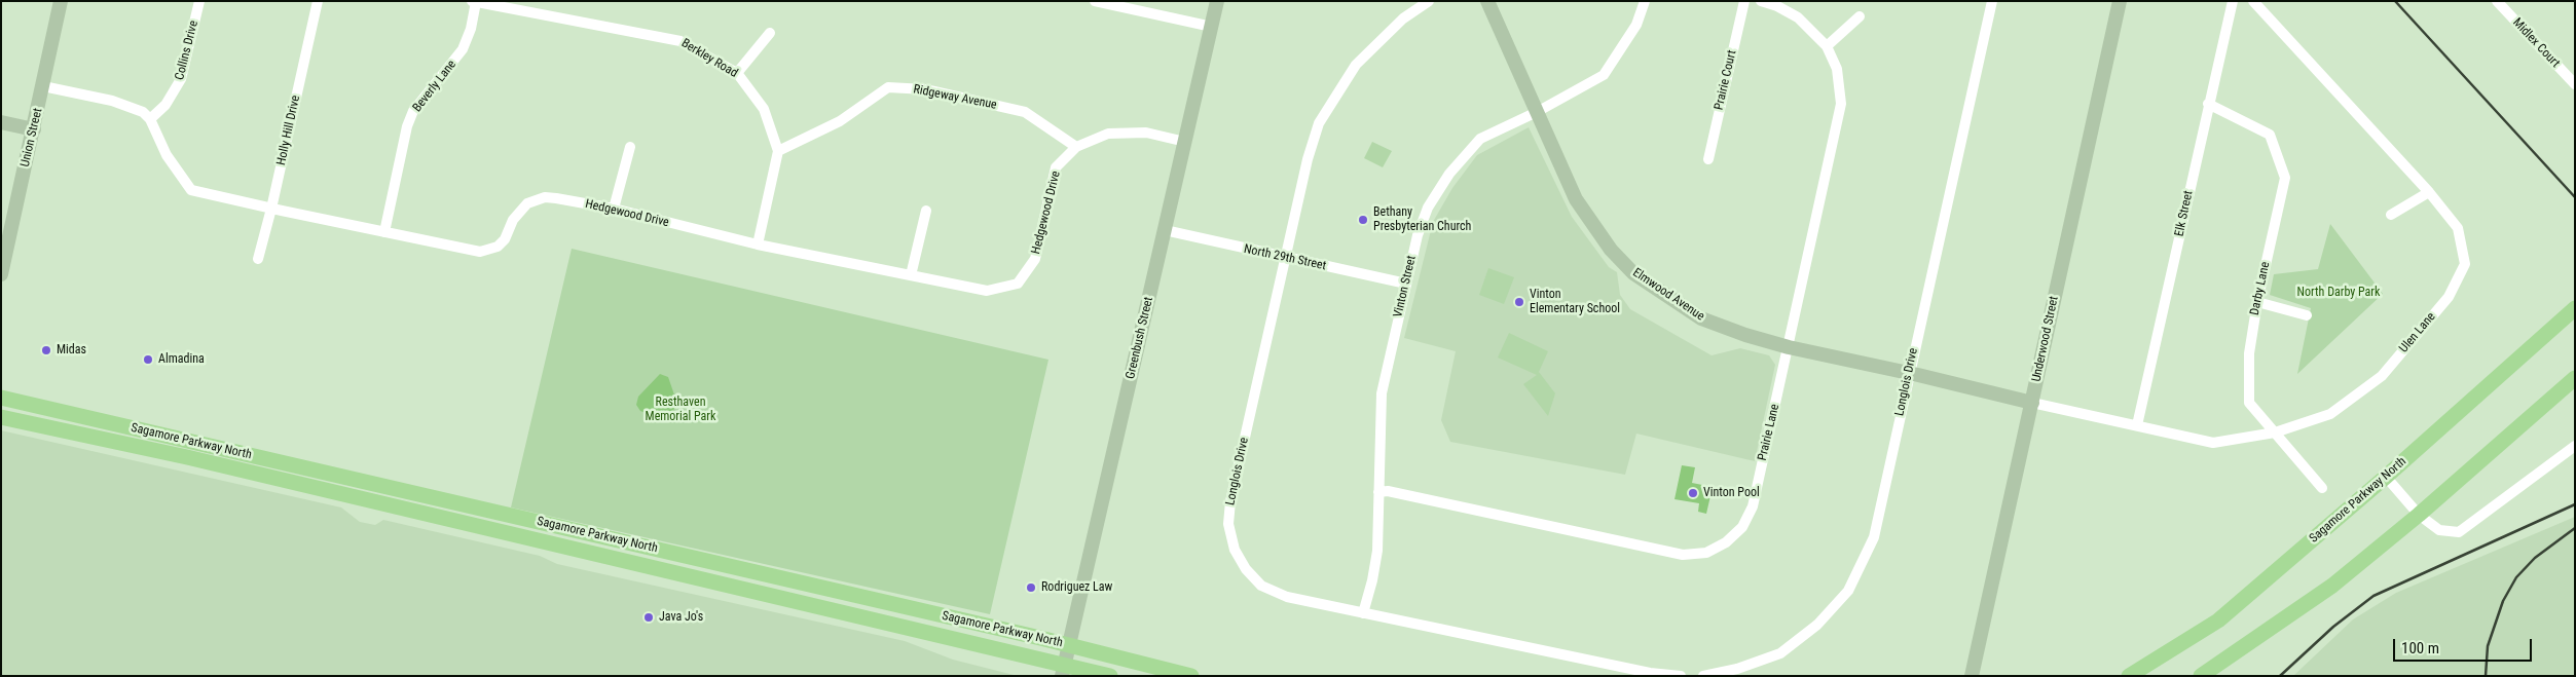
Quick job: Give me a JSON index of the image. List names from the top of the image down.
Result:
{
  "streets": {
    "main road": ["Sagamore Parkway North"],
    "street": [
      "Midlex Court",
      "Collins Drive",
      "Berkley Road",
      "Prairie Court",
      "Beverly Lane",
      "Ridgeway Avenue",
      "Holly Hill Drive",
      "Union Street",
      "Hedgewood Drive",
      "Elk Street",
      "North 29th Street",
      "Vinton Street",
      "Darby Lane",
      "Elmwood Avenue",
      "Ulen Lane",
      "Greenbush Street",
      "Underwood Street",
      "Longlois Drive",
      "Prairie Lane"
    ]
  },
  "crossings": [
    ["Collins Drive", "Hedgewood Drive"],
    ["Berkley Road", "Beverly Lane"],
    ["Berkley Road", "Ridgeway Avenue"],
    ["Beverly Lane", "Hedgewood Drive"],
    ["Ridgeway Avenue", "Hedgewood Drive"],
    ["Holly Hill Drive", "Hedgewood Drive"],
    ["Hedgewood Drive", "Greenbush Street"],
    ["Elk Street", "Darby Lane"],
    ["Elk Street", "Ulen Lane"],
    ["North 29th Street", "Vinton Street"],
    ["North 29th Street", "Greenbush Street"],
    ["North 29th Street", "Longlois Drive"],
    ["Vinton Street", "Elmwood Avenue"],
    ["Vinton Street", "Longlois Drive"],
    ["Vinton Street", "Prairie Lane"],
    ["Darby Lane", "Ulen Lane"],
    ["Elmwood Avenue", "Ulen Lane"],
    ["Elmwood Avenue", "Underwood Street"],
    ["Elmwood Avenue", "Longlois Drive"],
    ["Elmwood Avenue", "Prairie Lane"],
    ["Ulen Lane", "Underwood Street"],
    ["Greenbush Street", "Sagamore Parkway North"]
  ],
  "parks": ["North Darby Park", "Resthaven Memorial Park"],
  "places": [
    "Bethany Presbyterian Church",
    "Vinton Elementary School",
    "Midas",
    "Almadina",
    "Vinton Pool",
    "Rodriguez Law",
    "Java Jo's"
  ],
  "scale_bar": "100 m"
}
